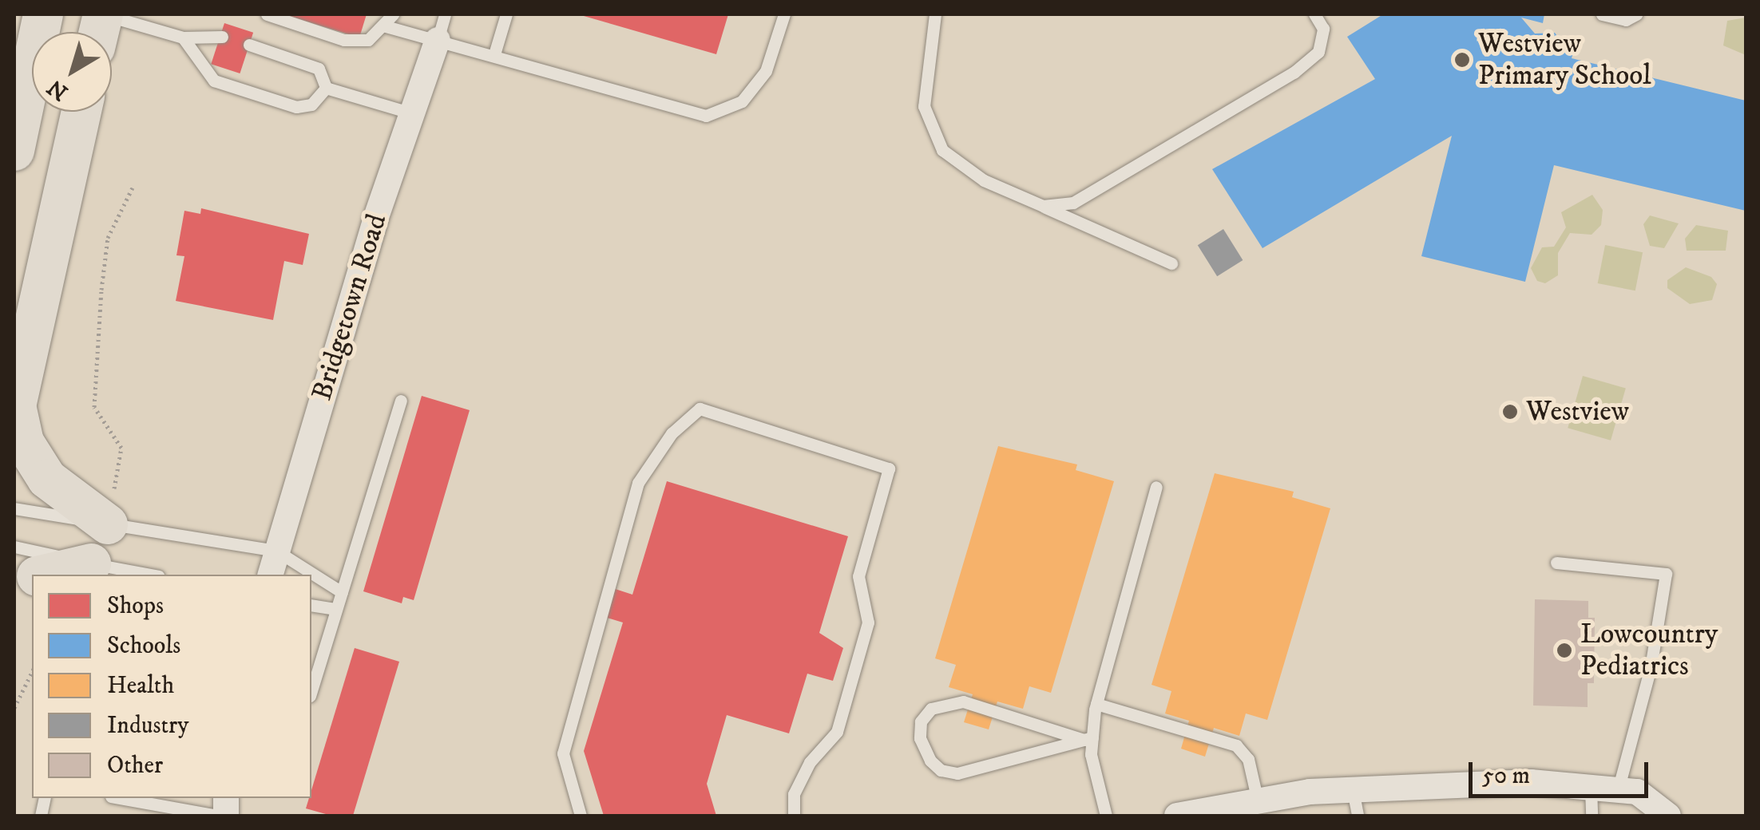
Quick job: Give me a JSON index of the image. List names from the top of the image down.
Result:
{
  "streets": {
    "street": ["Bridgetown Road"]
  },
  "places": ["Westview Primary School", "Westview", "Lowcountry Pediatrics"],
  "legend": [
    "Shops",
    "Schools",
    "Health",
    "Industry",
    "Other"
  ],
  "scale_bar": "50 m",
  "north": "bottom left"
}
